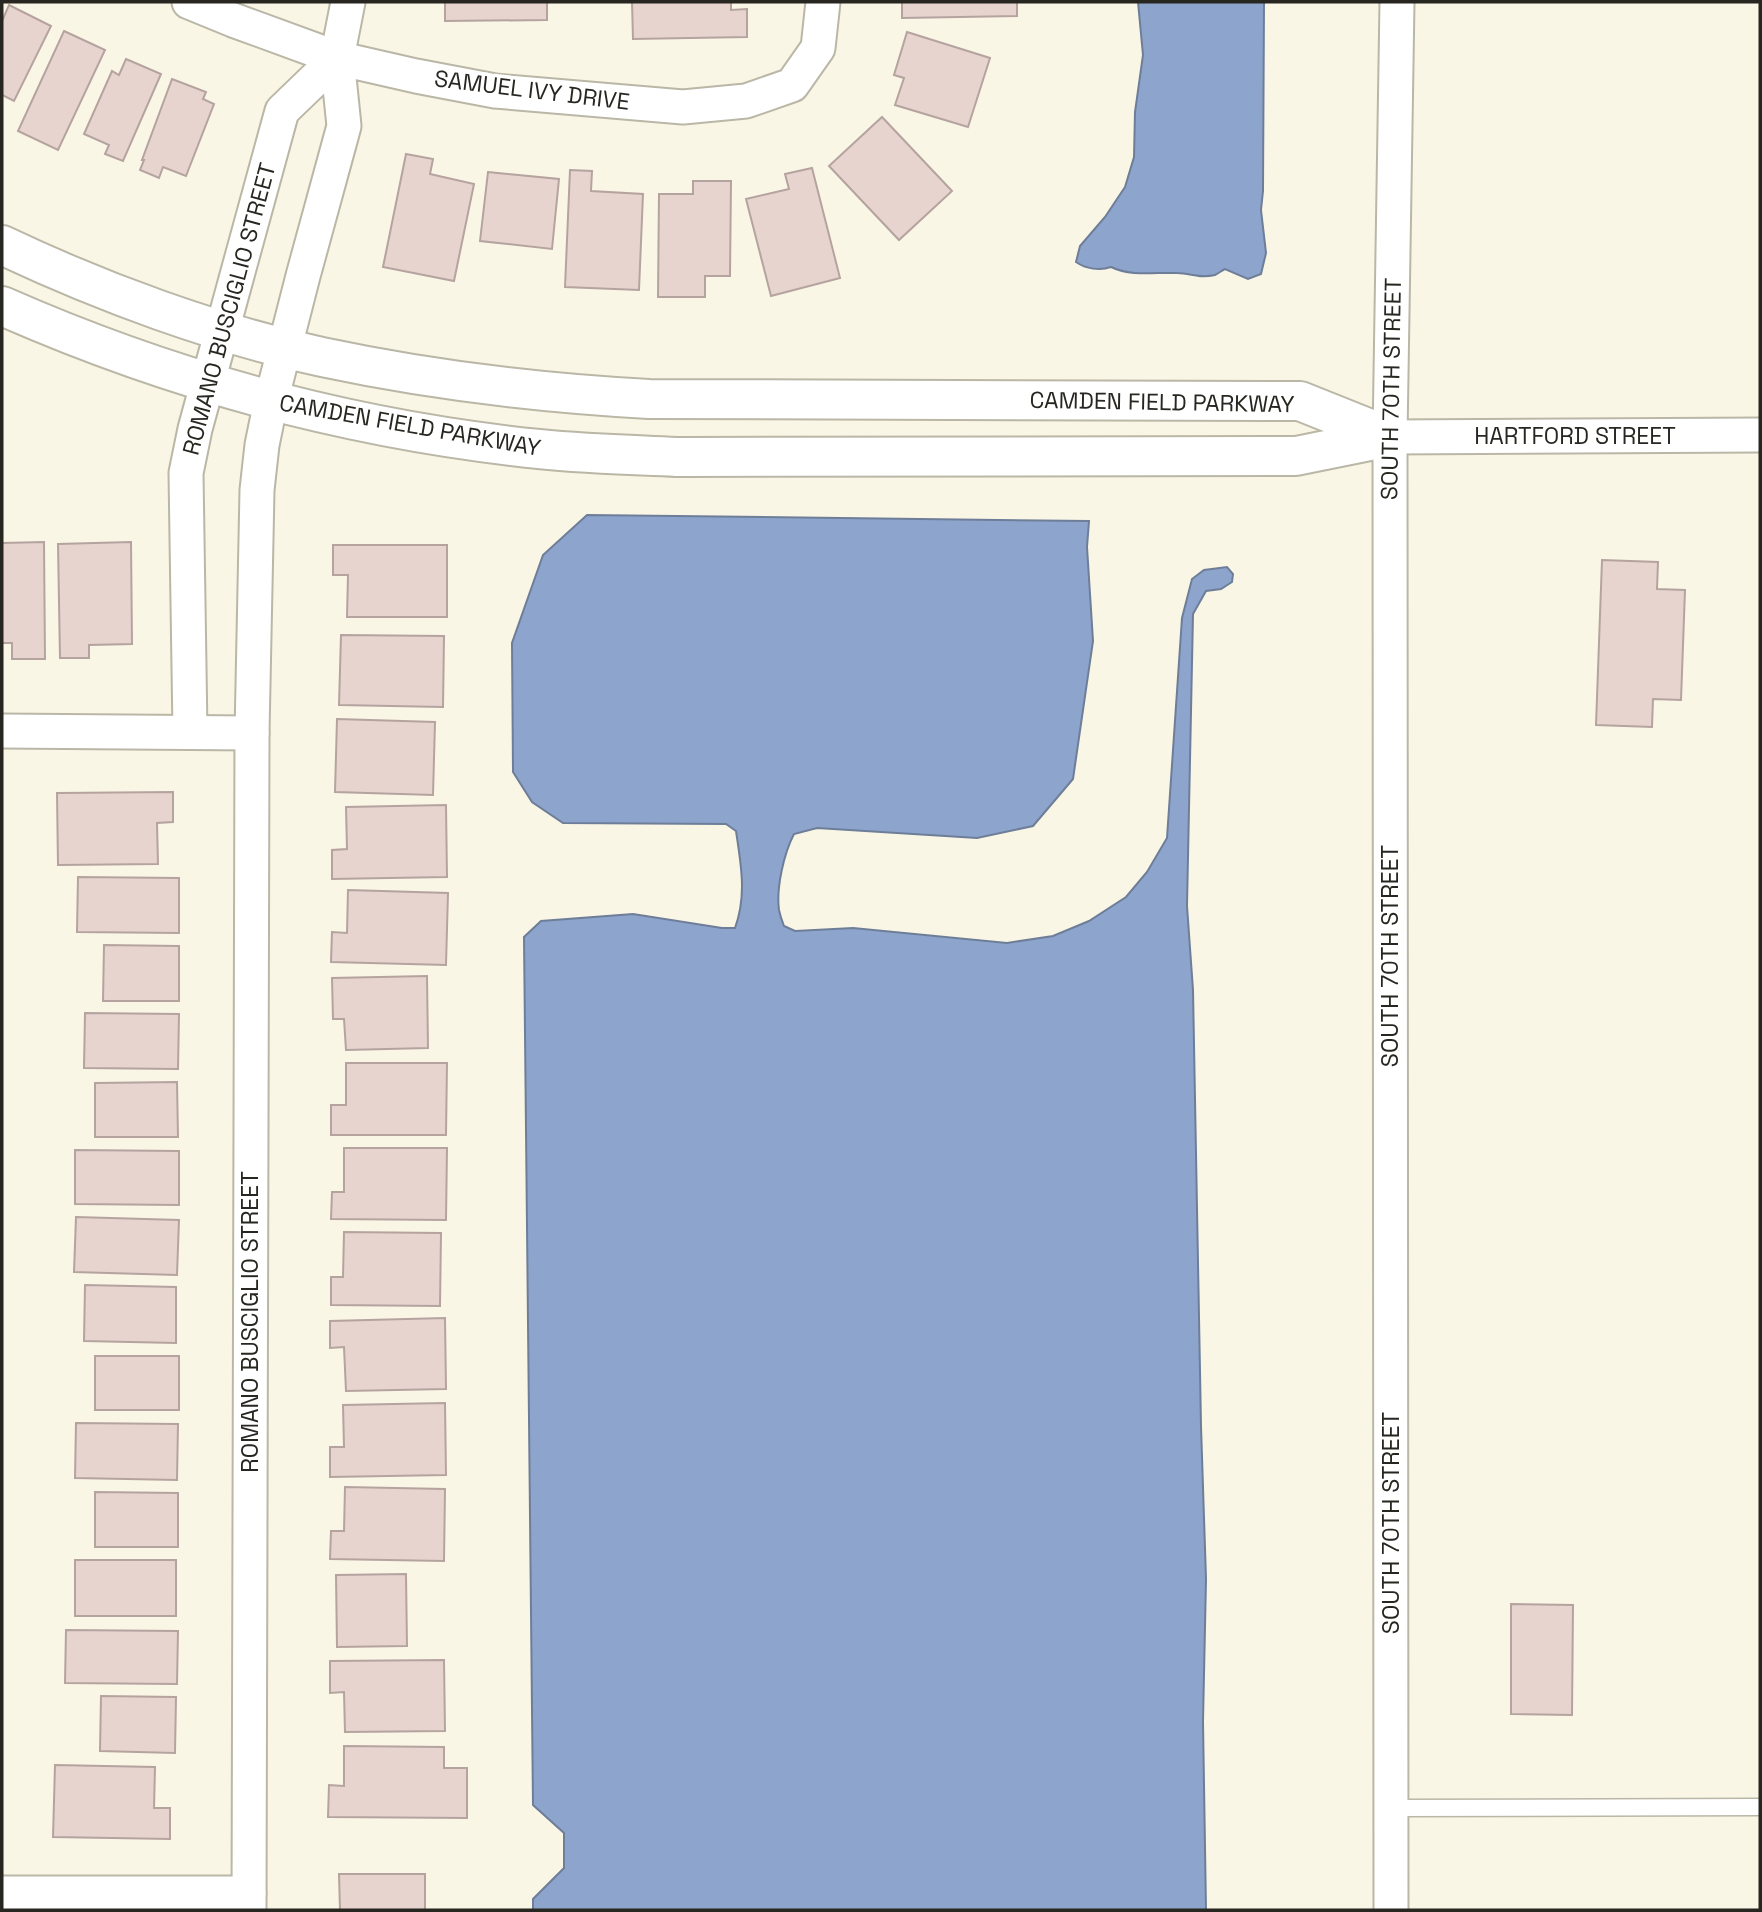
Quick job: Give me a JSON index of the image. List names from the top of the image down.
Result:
{
  "streets": {
    "street": [
      "SAMUEL IVY DRIVE",
      "ROMANO BUSCIGLIO STREET",
      "SOUTH 70TH STREET",
      "CAMDEN FIELD PARKWAY",
      "HARTFORD STREET"
    ]
  },
  "crossings": [
    ["SAMUEL IVY DRIVE", "ROMANO BUSCIGLIO STREET"],
    ["ROMANO BUSCIGLIO STREET", "CAMDEN FIELD PARKWAY"],
    ["SOUTH 70TH STREET", "CAMDEN FIELD PARKWAY"],
    ["SOUTH 70TH STREET", "HARTFORD STREET"],
    ["CAMDEN FIELD PARKWAY", "HARTFORD STREET"]
  ]
}
